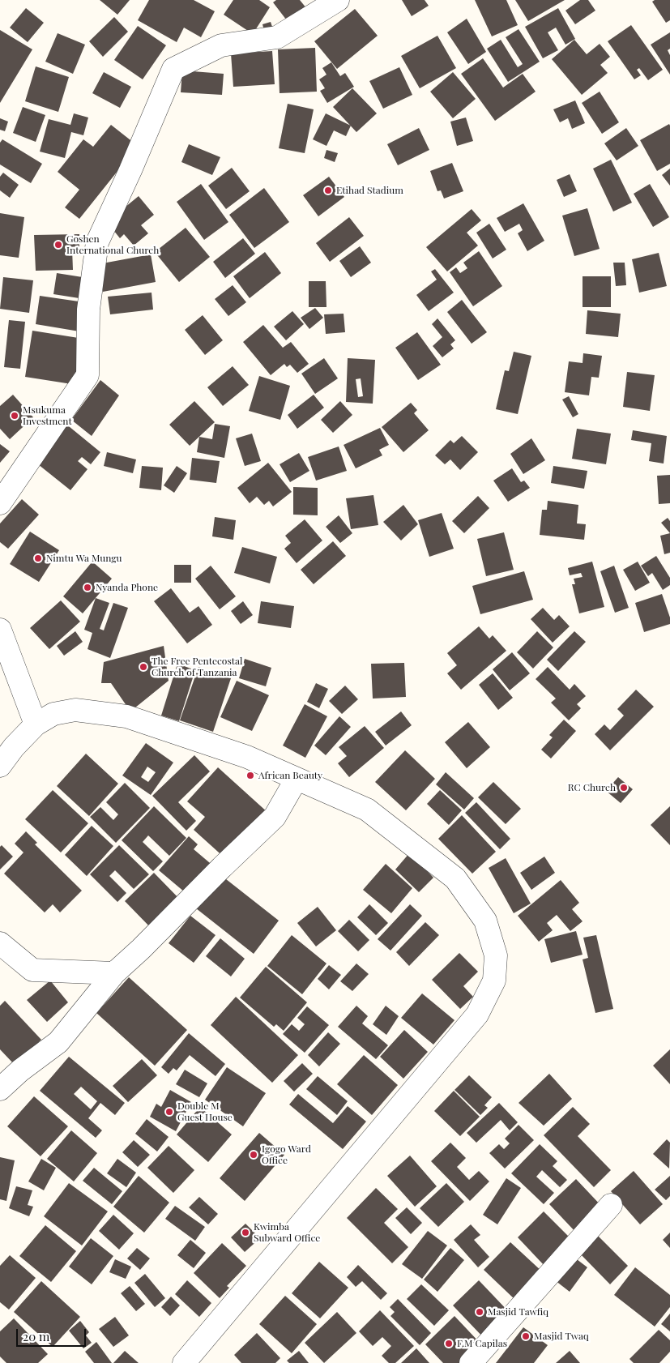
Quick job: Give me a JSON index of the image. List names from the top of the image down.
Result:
{
  "places": [
    "Etihad Stadium",
    "Goshen International Church",
    "Msukuma Investment",
    "Nimtu Wa Mungu",
    "Nyanda Phone",
    "The Free Pentecostal Church of Tanzania",
    "African Beauty",
    "RC Church",
    "Double M Guest House",
    "Igogo Ward Office",
    "Kwimba Subward Office",
    "Masjid Tawfiq",
    "Masjid Twaq",
    "F.M Capilas"
  ],
  "scale_bar": "20 m"
}
